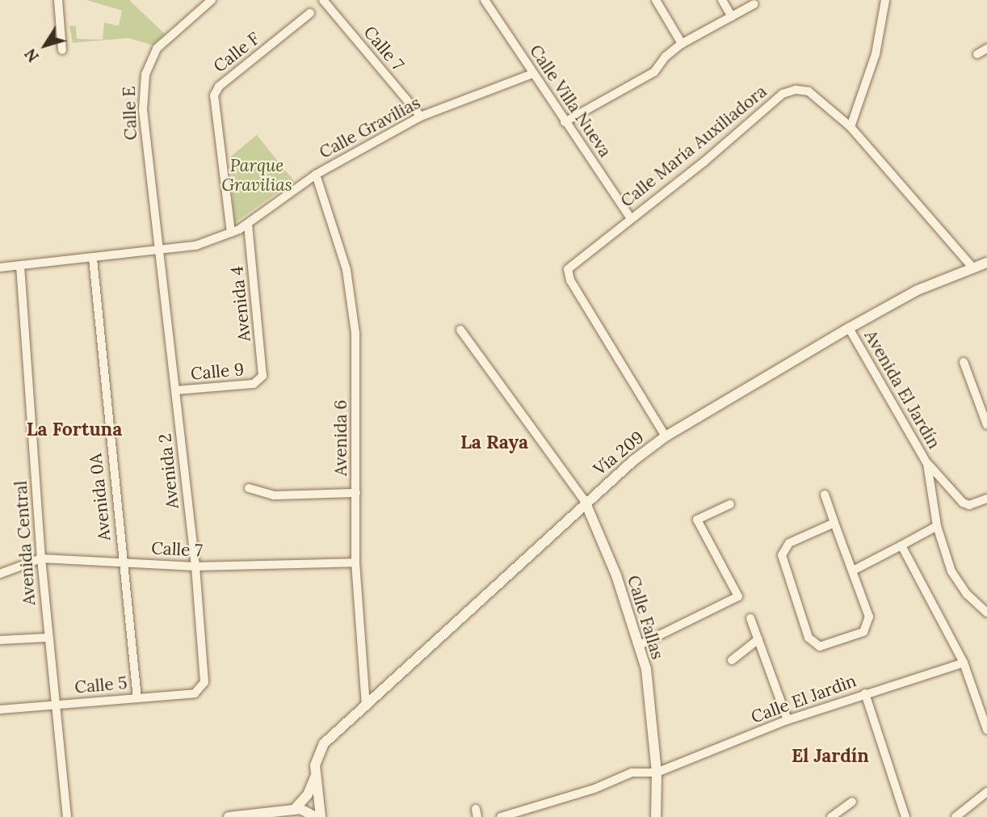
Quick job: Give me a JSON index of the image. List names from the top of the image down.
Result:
{
  "streets": {
    "main road": ["Vía 209", "Calle Fallas"],
    "street": [
      "Calle 7",
      "Calle F",
      "Calle Villa Nueva",
      "Calle E",
      "Calle Gravilias",
      "Calle María Auxiliadora",
      "Avenida 4",
      "Calle 9",
      "Avenida El Jardín",
      "Avenida 6",
      "Avenida 2",
      "Avenida 0A",
      "Avenida Central",
      "Calle 5",
      "Calle El Jardìn"
    ]
  },
  "crossings": [
    ["Calle 7", "Calle Gravilias"],
    ["Calle 7", "Avenida 6"],
    ["Calle 7", "Avenida 2"],
    ["Calle 7", "Avenida 0A"],
    ["Calle 7", "Avenida Central"],
    ["Calle F", "Calle Gravilias"],
    ["Calle Villa Nueva", "Calle Gravilias"],
    ["Calle Villa Nueva", "Calle María Auxiliadora"],
    ["Calle E", "Calle Gravilias"],
    ["Calle E", "Avenida 2"],
    ["Calle Gravilias", "Avenida 4"],
    ["Calle Gravilias", "Avenida 6"],
    ["Calle Gravilias", "Avenida 2"],
    ["Calle Gravilias", "Avenida 0A"],
    ["Calle Gravilias", "Avenida Central"],
    ["Calle María Auxiliadora", "Vía 209"],
    ["Avenida 4", "Calle 9"],
    ["Calle 9", "Avenida 2"],
    ["Avenida El Jardín", "Vía 209"],
    ["Avenida 6", "Vía 209"],
    ["Vía 209", "Calle Fallas"],
    ["Avenida 2", "Calle 5"],
    ["Avenida 0A", "Calle 5"],
    ["Avenida Central", "Calle 5"],
    ["Calle Fallas", "Calle El Jardìn"]
  ],
  "districts": ["La Fortuna", "La Raya", "El Jardín"],
  "parks": ["Parque Gravilias"],
  "north": "bottom left"
}
